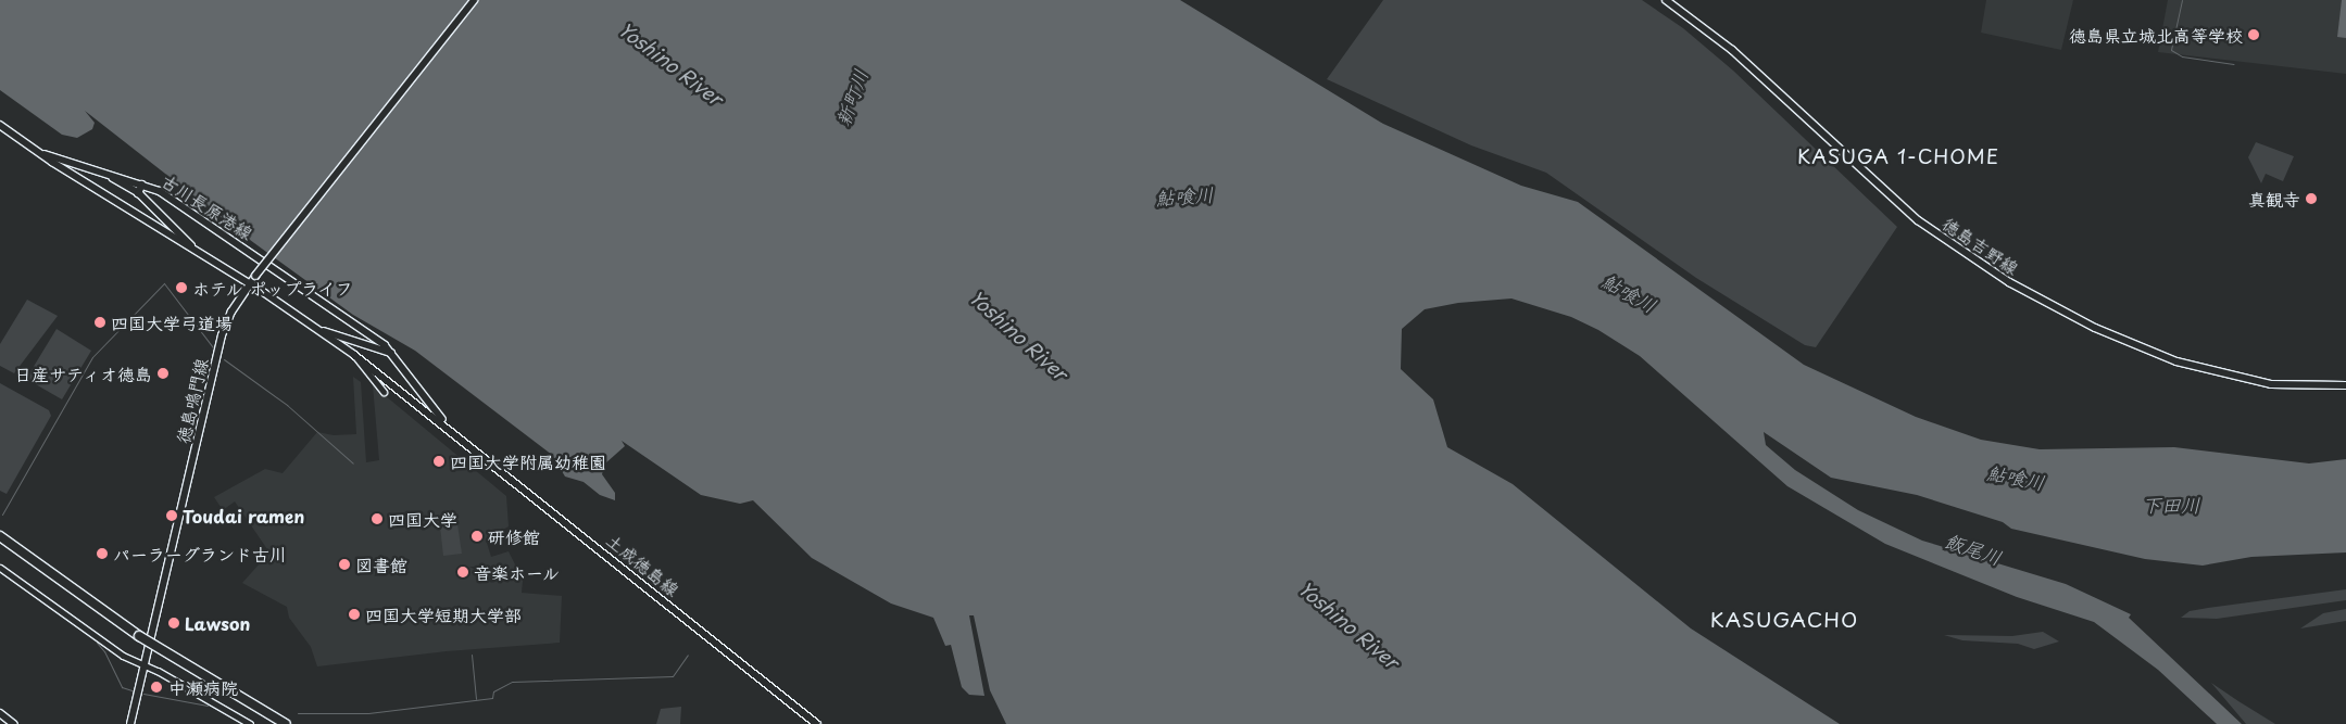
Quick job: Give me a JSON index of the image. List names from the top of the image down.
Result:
{
  "streets": {
    "main road": [
      "古川長原港線",
      "徳島吉野線",
      "徳島鳴門線",
      "土成徳島線"
    ]
  },
  "crossings": [
    ["古川長原港線", "徳島鳴門線"],
    ["古川長原港線", "土成徳島線"],
    ["徳島鳴門線", "土成徳島線"]
  ],
  "districts": ["KASUGA 1-CHOME", "KASUGACHO"],
  "water": [
    "Yoshino River",
    "新町川",
    "鮎喰川",
    "下田川",
    "飯尾川"
  ],
  "places": [
    "徳島県立城北高等学校",
    "真観寺",
    "ホテル ポップライフ",
    "四国大学弓道場",
    "日産サティオ徳島",
    "四国大学附属幼稚園",
    "Toudai ramen",
    "四国大学",
    "研修館",
    "パーラーグランド古川",
    "図書館",
    "音楽ホール",
    "四国大学短期大学部",
    "Lawson",
    "中瀬病院"
  ]
}
